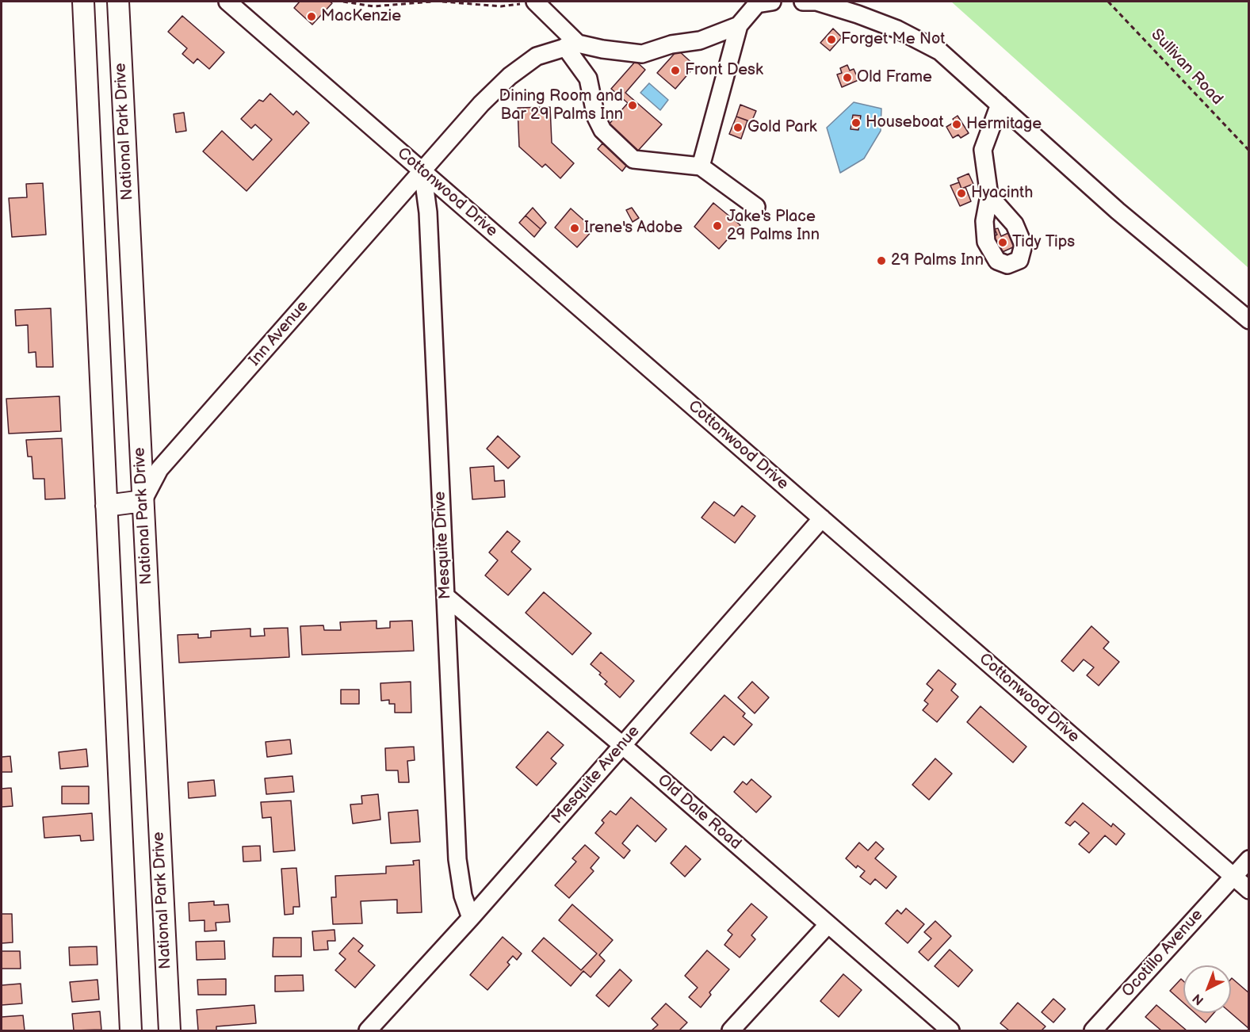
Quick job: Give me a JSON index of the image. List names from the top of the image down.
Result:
{
  "streets": {
    "street": [
      "National Park Drive",
      "Cottonwood Drive",
      "Inn Avenue",
      "Mesquite Drive",
      "Mesquite Avenue",
      "Old Dale Road",
      "Ocotillo Avenue"
    ],
    "path": ["Sullivan Road"]
  },
  "crossings": [
    ["National Park Drive", "Inn Avenue"],
    ["Cottonwood Drive", "Inn Avenue"],
    ["Cottonwood Drive", "Mesquite Drive"],
    ["Cottonwood Drive", "Mesquite Avenue"],
    ["Cottonwood Drive", "Ocotillo Avenue"],
    ["Inn Avenue", "Mesquite Drive"],
    ["Mesquite Drive", "Mesquite Avenue"],
    ["Mesquite Drive", "Old Dale Road"],
    ["Mesquite Avenue", "Old Dale Road"]
  ],
  "places": [
    "MacKenzie",
    "Forget Me Not",
    "Front Desk",
    "Old Frame",
    "Dining Room and Bar 29 Palms Inn",
    "Houseboat",
    "Hermitage",
    "Gold Park",
    "Hyacinth",
    "Jake's Place 29 Palms Inn",
    "Irene's Adobe",
    "Tidy Tips",
    "29 Palms Inn"
  ],
  "north": "bottom left"
}
